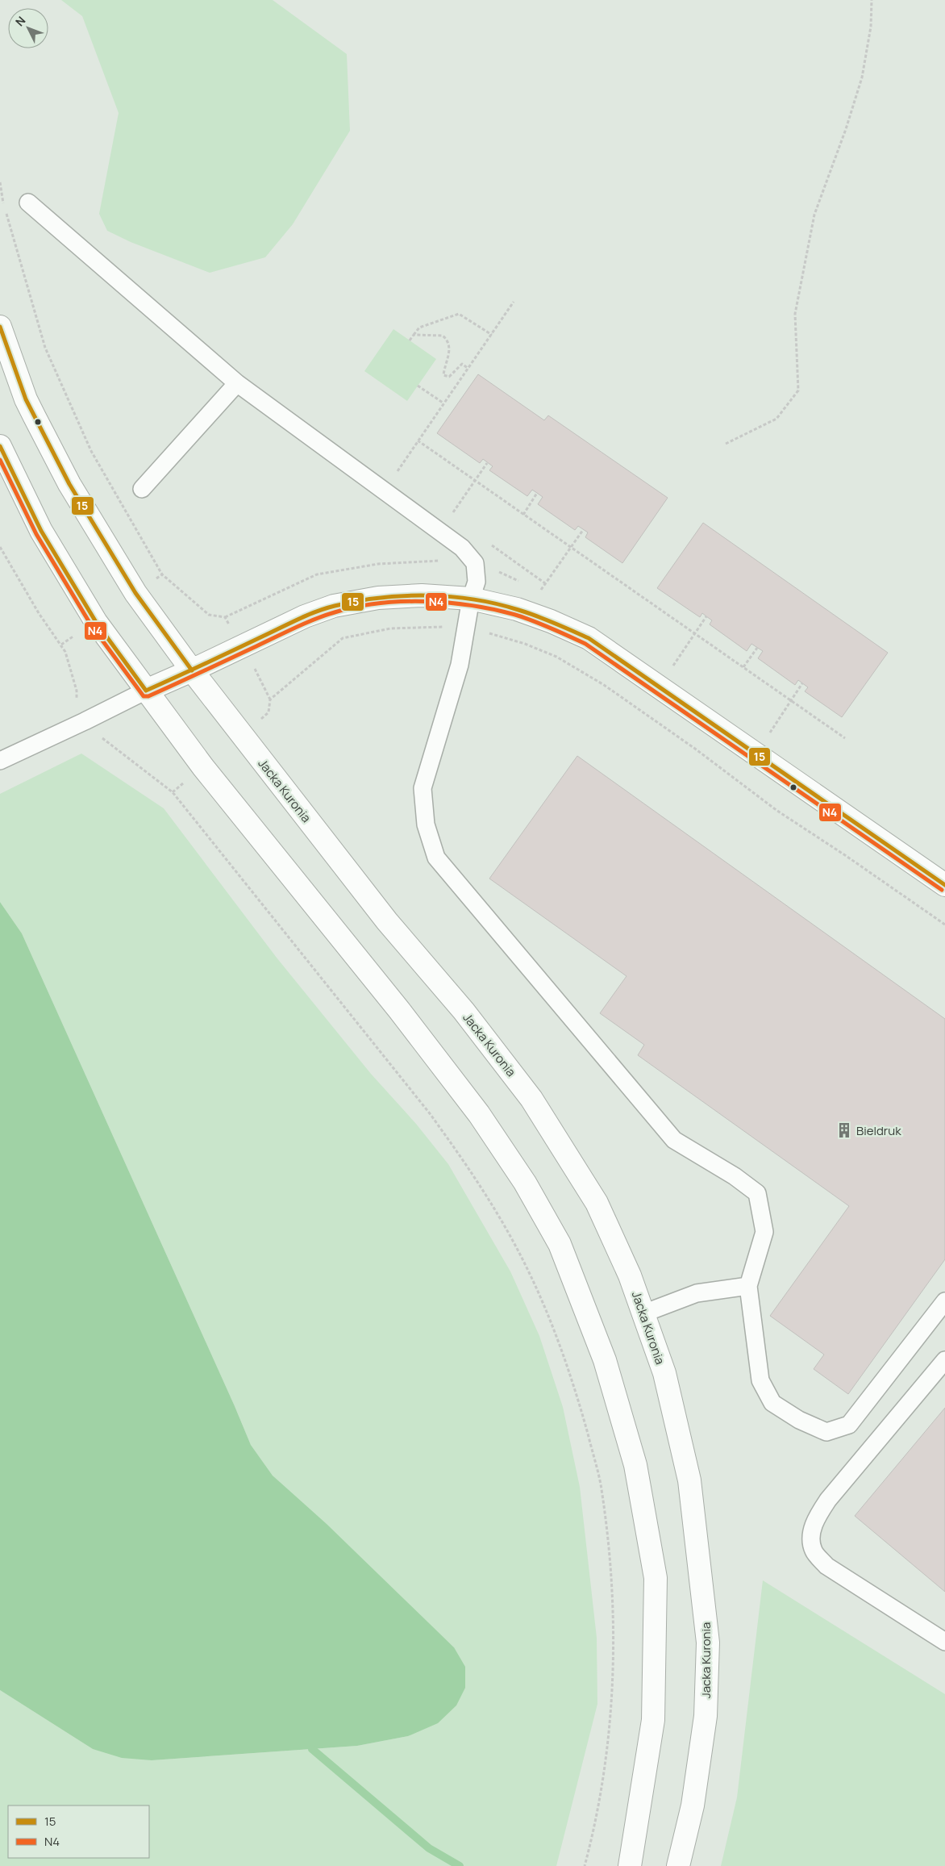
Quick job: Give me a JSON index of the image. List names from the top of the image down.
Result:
{
  "streets": {
    "main road": ["Jacka Kuronia"]
  },
  "places": {
    "building": ["Bieldruk"]
  },
  "lines": ["transit line 15", "transit line N4"],
  "legend": ["15", "N4"],
  "north": "top left"
}
